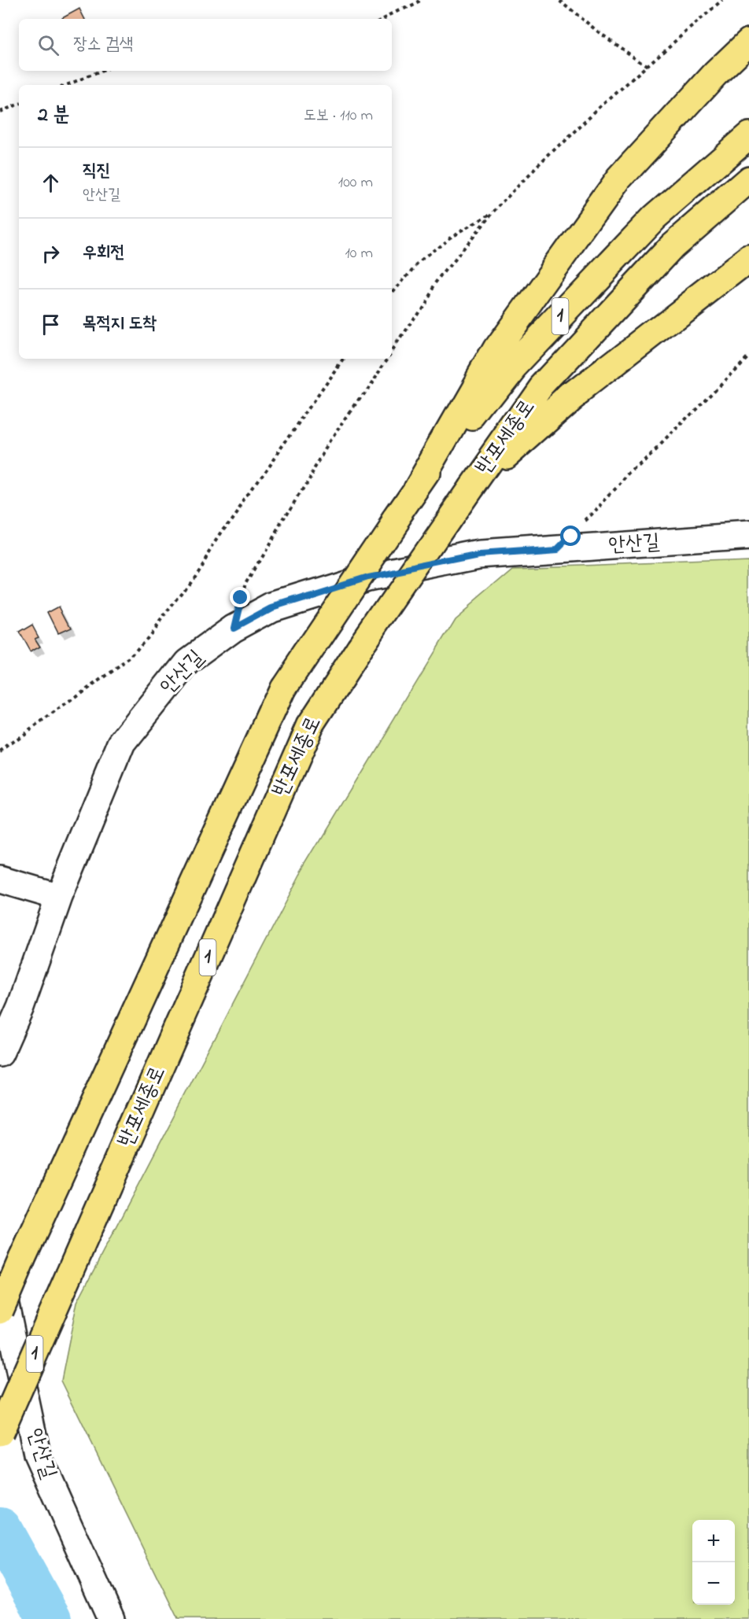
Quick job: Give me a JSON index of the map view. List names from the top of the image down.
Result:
{
  "streets": {
    "highway": ["1", "반포세종로"],
    "street": ["안산길"]
  },
  "page": {
    "search": "장소 검색",
    "heading": ["2 분", "도보 · 110 m"],
    "list": [
      ["직진", "안산길", "100 m"],
      ["우회전", "10 m"],
      "목적지 도착"
    ],
    "map_buttons": ["+", "−"]
  }
}
